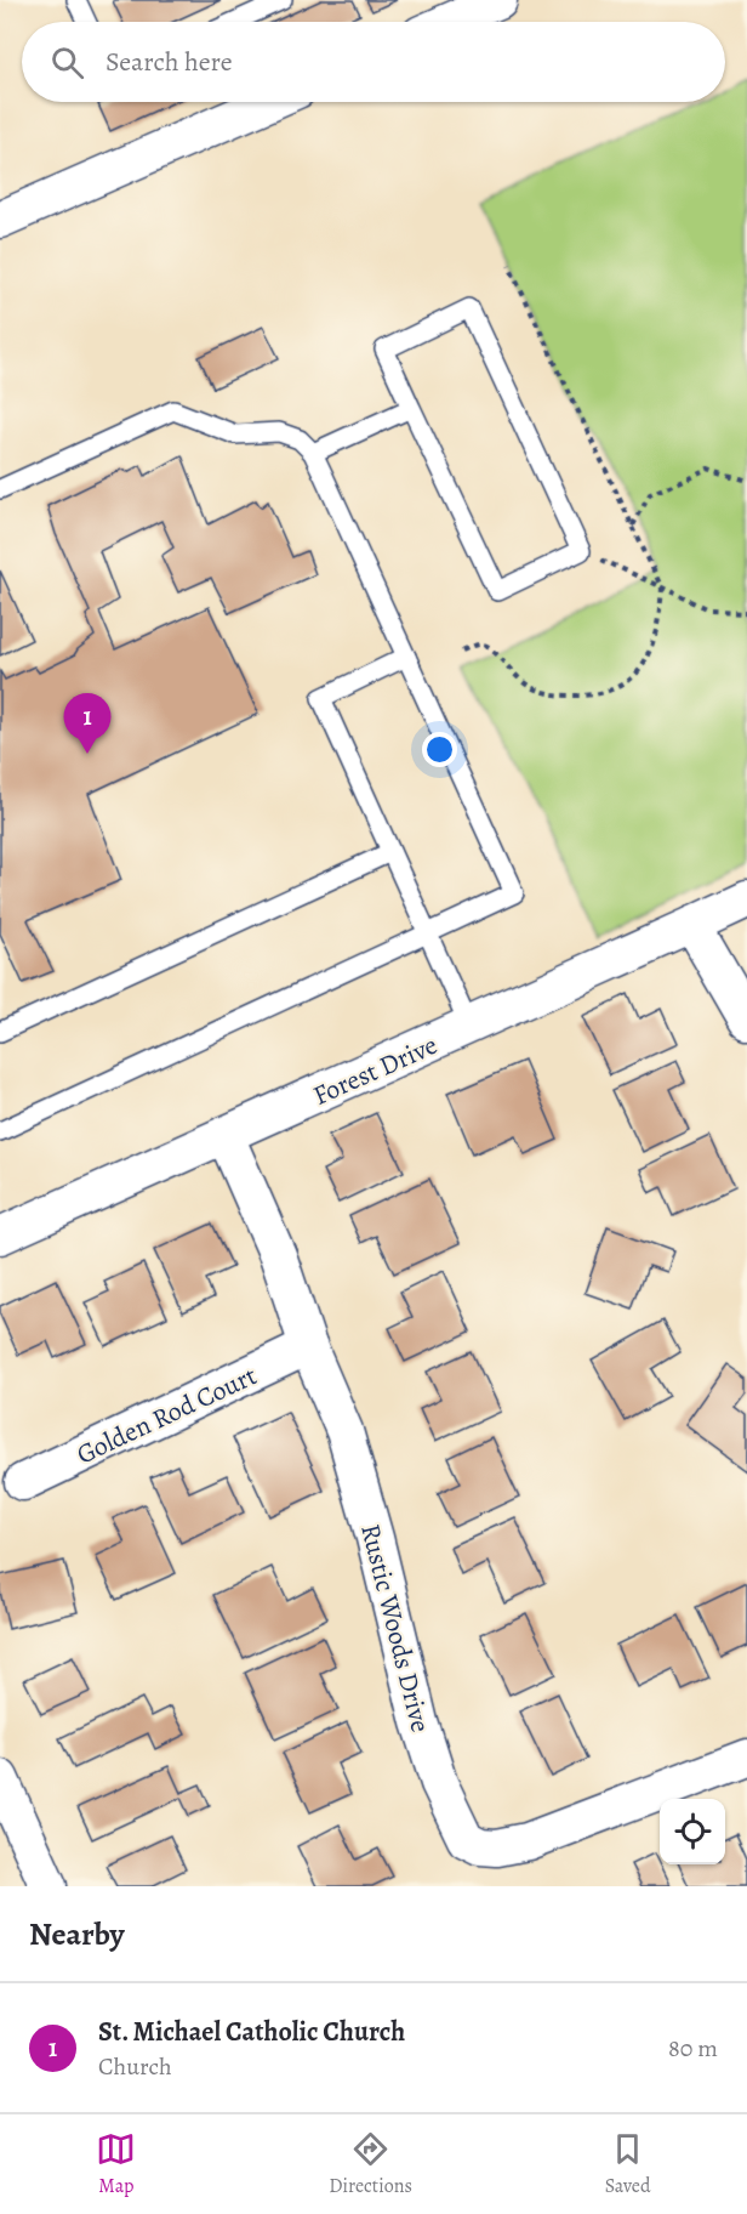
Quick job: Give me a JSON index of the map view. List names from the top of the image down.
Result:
{
  "streets": {
    "street": ["Forest Drive", "Golden Rod Court", "Rustic Woods Drive"]
  },
  "crossings": [
    ["Forest Drive", "Rustic Woods Drive"],
    ["Golden Rod Court", "Rustic Woods Drive"]
  ],
  "page": {
    "search": "Search here",
    "pins": "1",
    "heading": "Nearby",
    "list": [
      {
        "mark": "1",
        "name": "St. Michael Catholic Church",
        "note": "Church",
        "value": "80 m"
      }
    ],
    "nav": ["Map", "Directions", "Saved"]
  }
}
